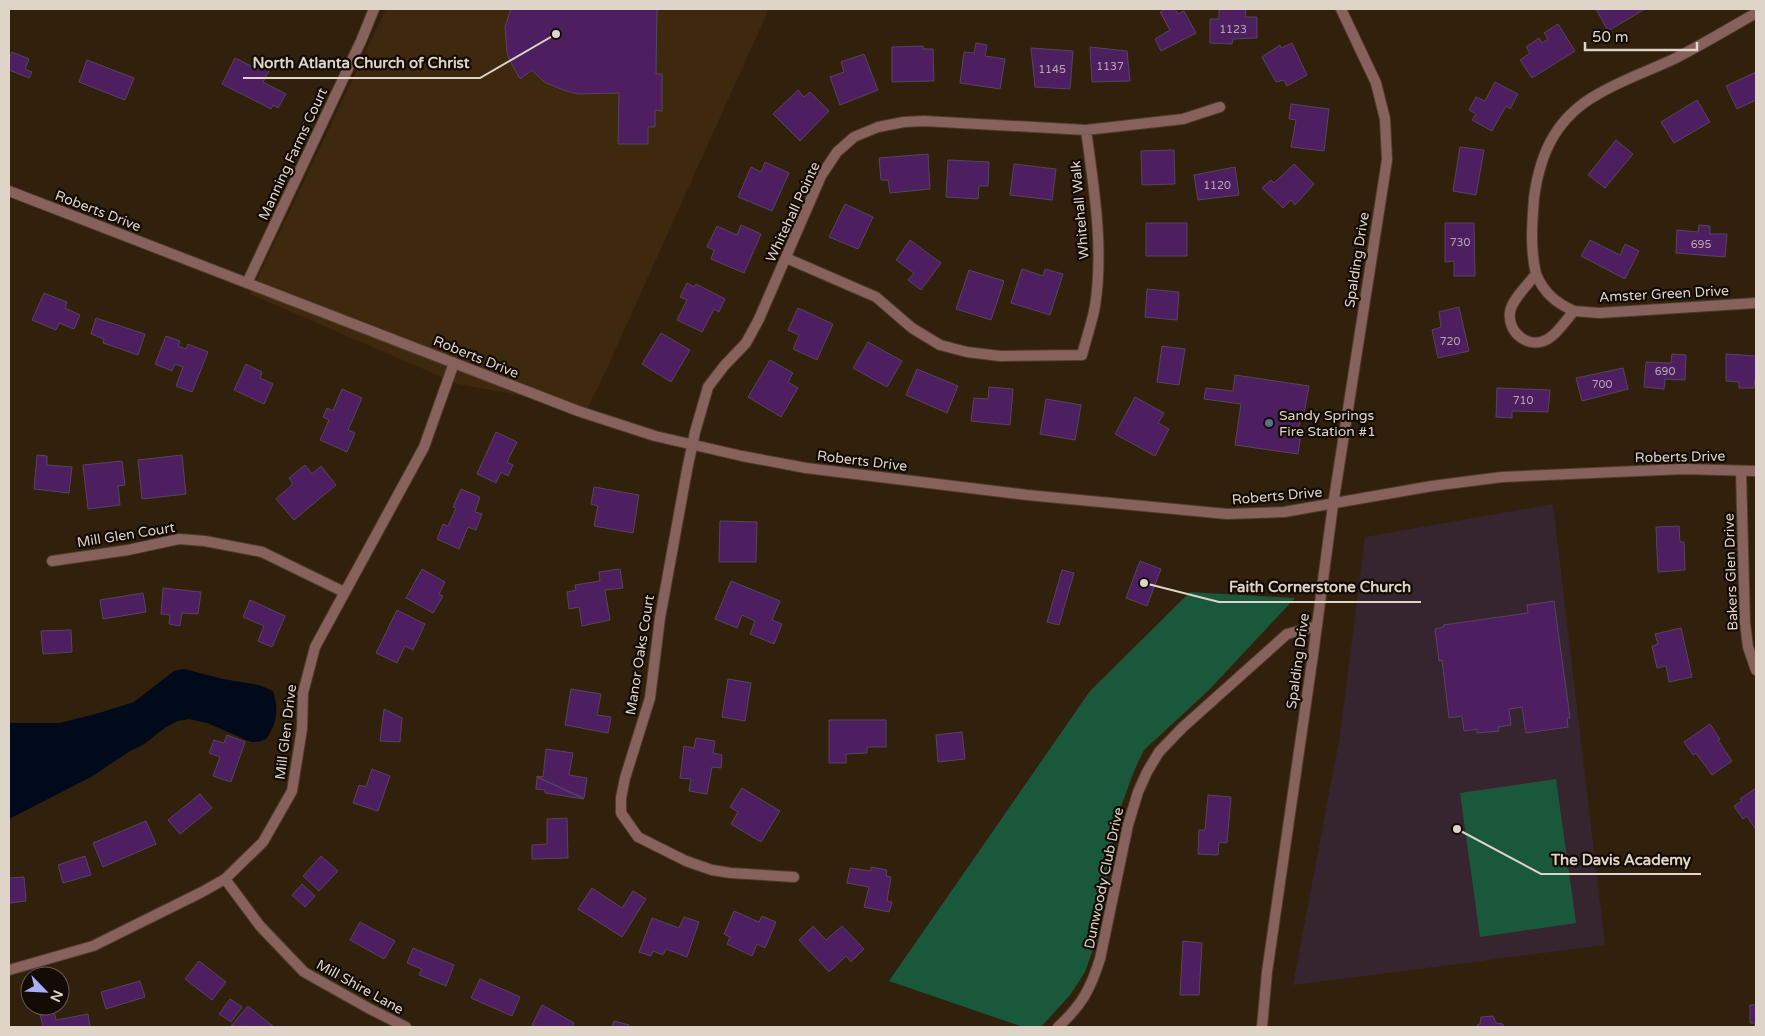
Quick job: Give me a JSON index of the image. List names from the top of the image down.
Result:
{
  "streets": {
    "street": [
      "Manning Farms Court",
      "Whitehall Walk",
      "Roberts Drive",
      "Whitehall Pointe",
      "Spalding Drive",
      "Amster Green Drive",
      "Mill Glen Court",
      "Bakers Glen Drive",
      "Manor Oaks Court",
      "Mill Glen Drive",
      "Dunwoody Club Drive",
      "Mill Shire Lane"
    ]
  },
  "crossings": [
    ["Manning Farms Court", "Roberts Drive"],
    ["Whitehall Walk", "Whitehall Pointe"],
    ["Roberts Drive", "Whitehall Pointe"],
    ["Roberts Drive", "Spalding Drive"],
    ["Roberts Drive", "Bakers Glen Drive"],
    ["Roberts Drive", "Mill Glen Drive"],
    ["Whitehall Pointe", "Manor Oaks Court"],
    ["Spalding Drive", "Dunwoody Club Drive"],
    ["Mill Glen Court", "Mill Glen Drive"],
    ["Mill Glen Drive", "Mill Shire Lane"]
  ],
  "places": [
    "North Atlanta Church of Christ",
    "Sandy Springs Fire Station #1",
    "Faith Cornerstone Church",
    "The Davis Academy"
  ],
  "house_numbers": [
    "1123",
    "1137",
    "1145",
    "1120",
    "730",
    "695",
    "720",
    "690",
    "700",
    "710"
  ],
  "scale_bar": "50 m",
  "north": "bottom right"
}
